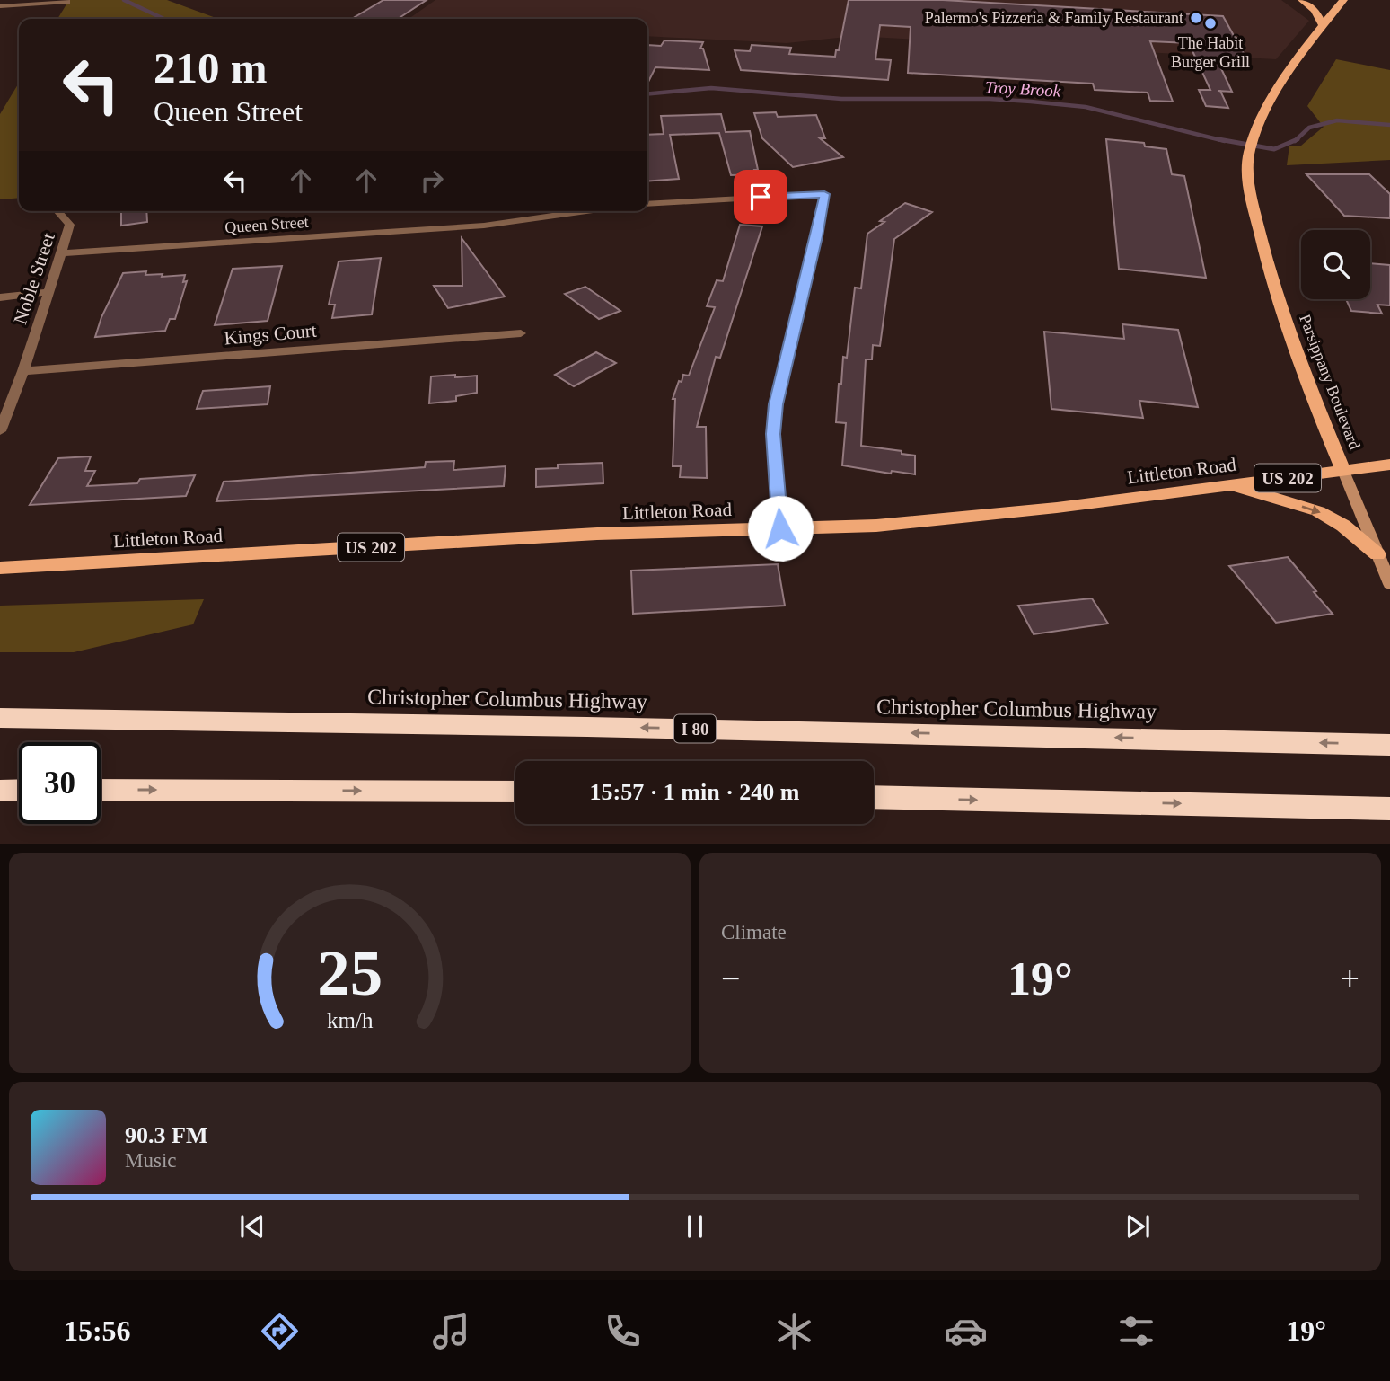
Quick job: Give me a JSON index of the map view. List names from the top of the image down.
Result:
{
  "streets": {
    "highway": ["Christopher Columbus Highway", "I 80"],
    "main road": ["Parsippany Boulevard", "Littleton Road", "US 202"],
    "street": ["Queen Street", "Noble Street", "Kings Court"]
  },
  "crossings": [
    ["Queen Street", "Noble Street"],
    ["Noble Street", "Kings Court"],
    ["Parsippany Boulevard", "Littleton Road"]
  ],
  "water": ["Troy Brook"],
  "places": ["Palermo's Pizzeria & Family Restaurant", "The Habit Burger Grill"],
  "page": {
    "turn": ["210 m", "Queen Street"],
    "limit": "30",
    "trip": "15:57 · 1 min · 240 m",
    "tile": "Climate",
    "heat": ["−", "19°", "+"],
    "song": ["90.3 FM", "Music"],
    "tabs": ["15:56", "19°"],
    "gauge": ["25", "km/h"]
  }
}
